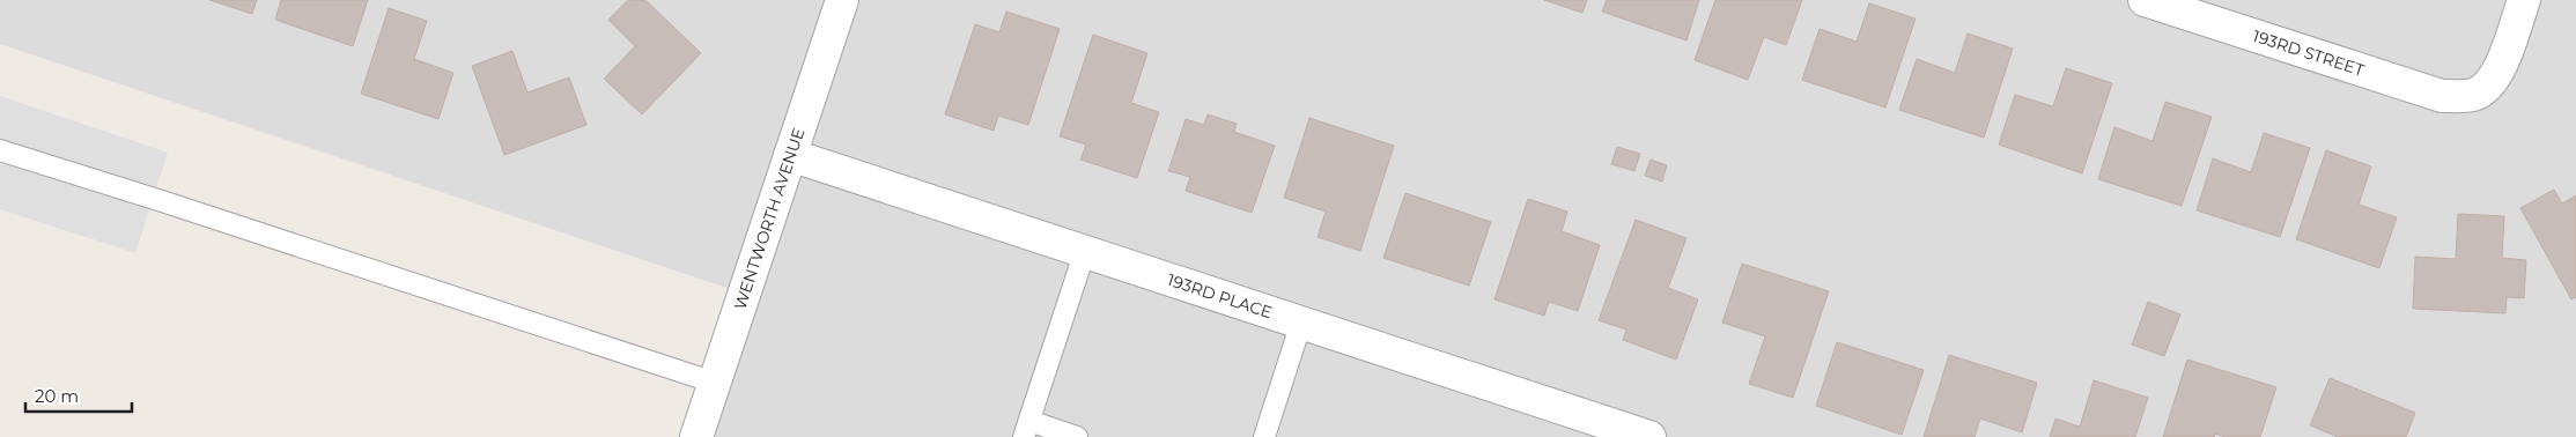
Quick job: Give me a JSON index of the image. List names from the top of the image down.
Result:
{
  "streets": {
    "street": ["193RD STREET", "WENTWORTH AVENUE", "193RD PLACE"]
  },
  "crossings": [
    ["WENTWORTH AVENUE", "193RD PLACE"]
  ],
  "scale_bar": "20 m"
}
